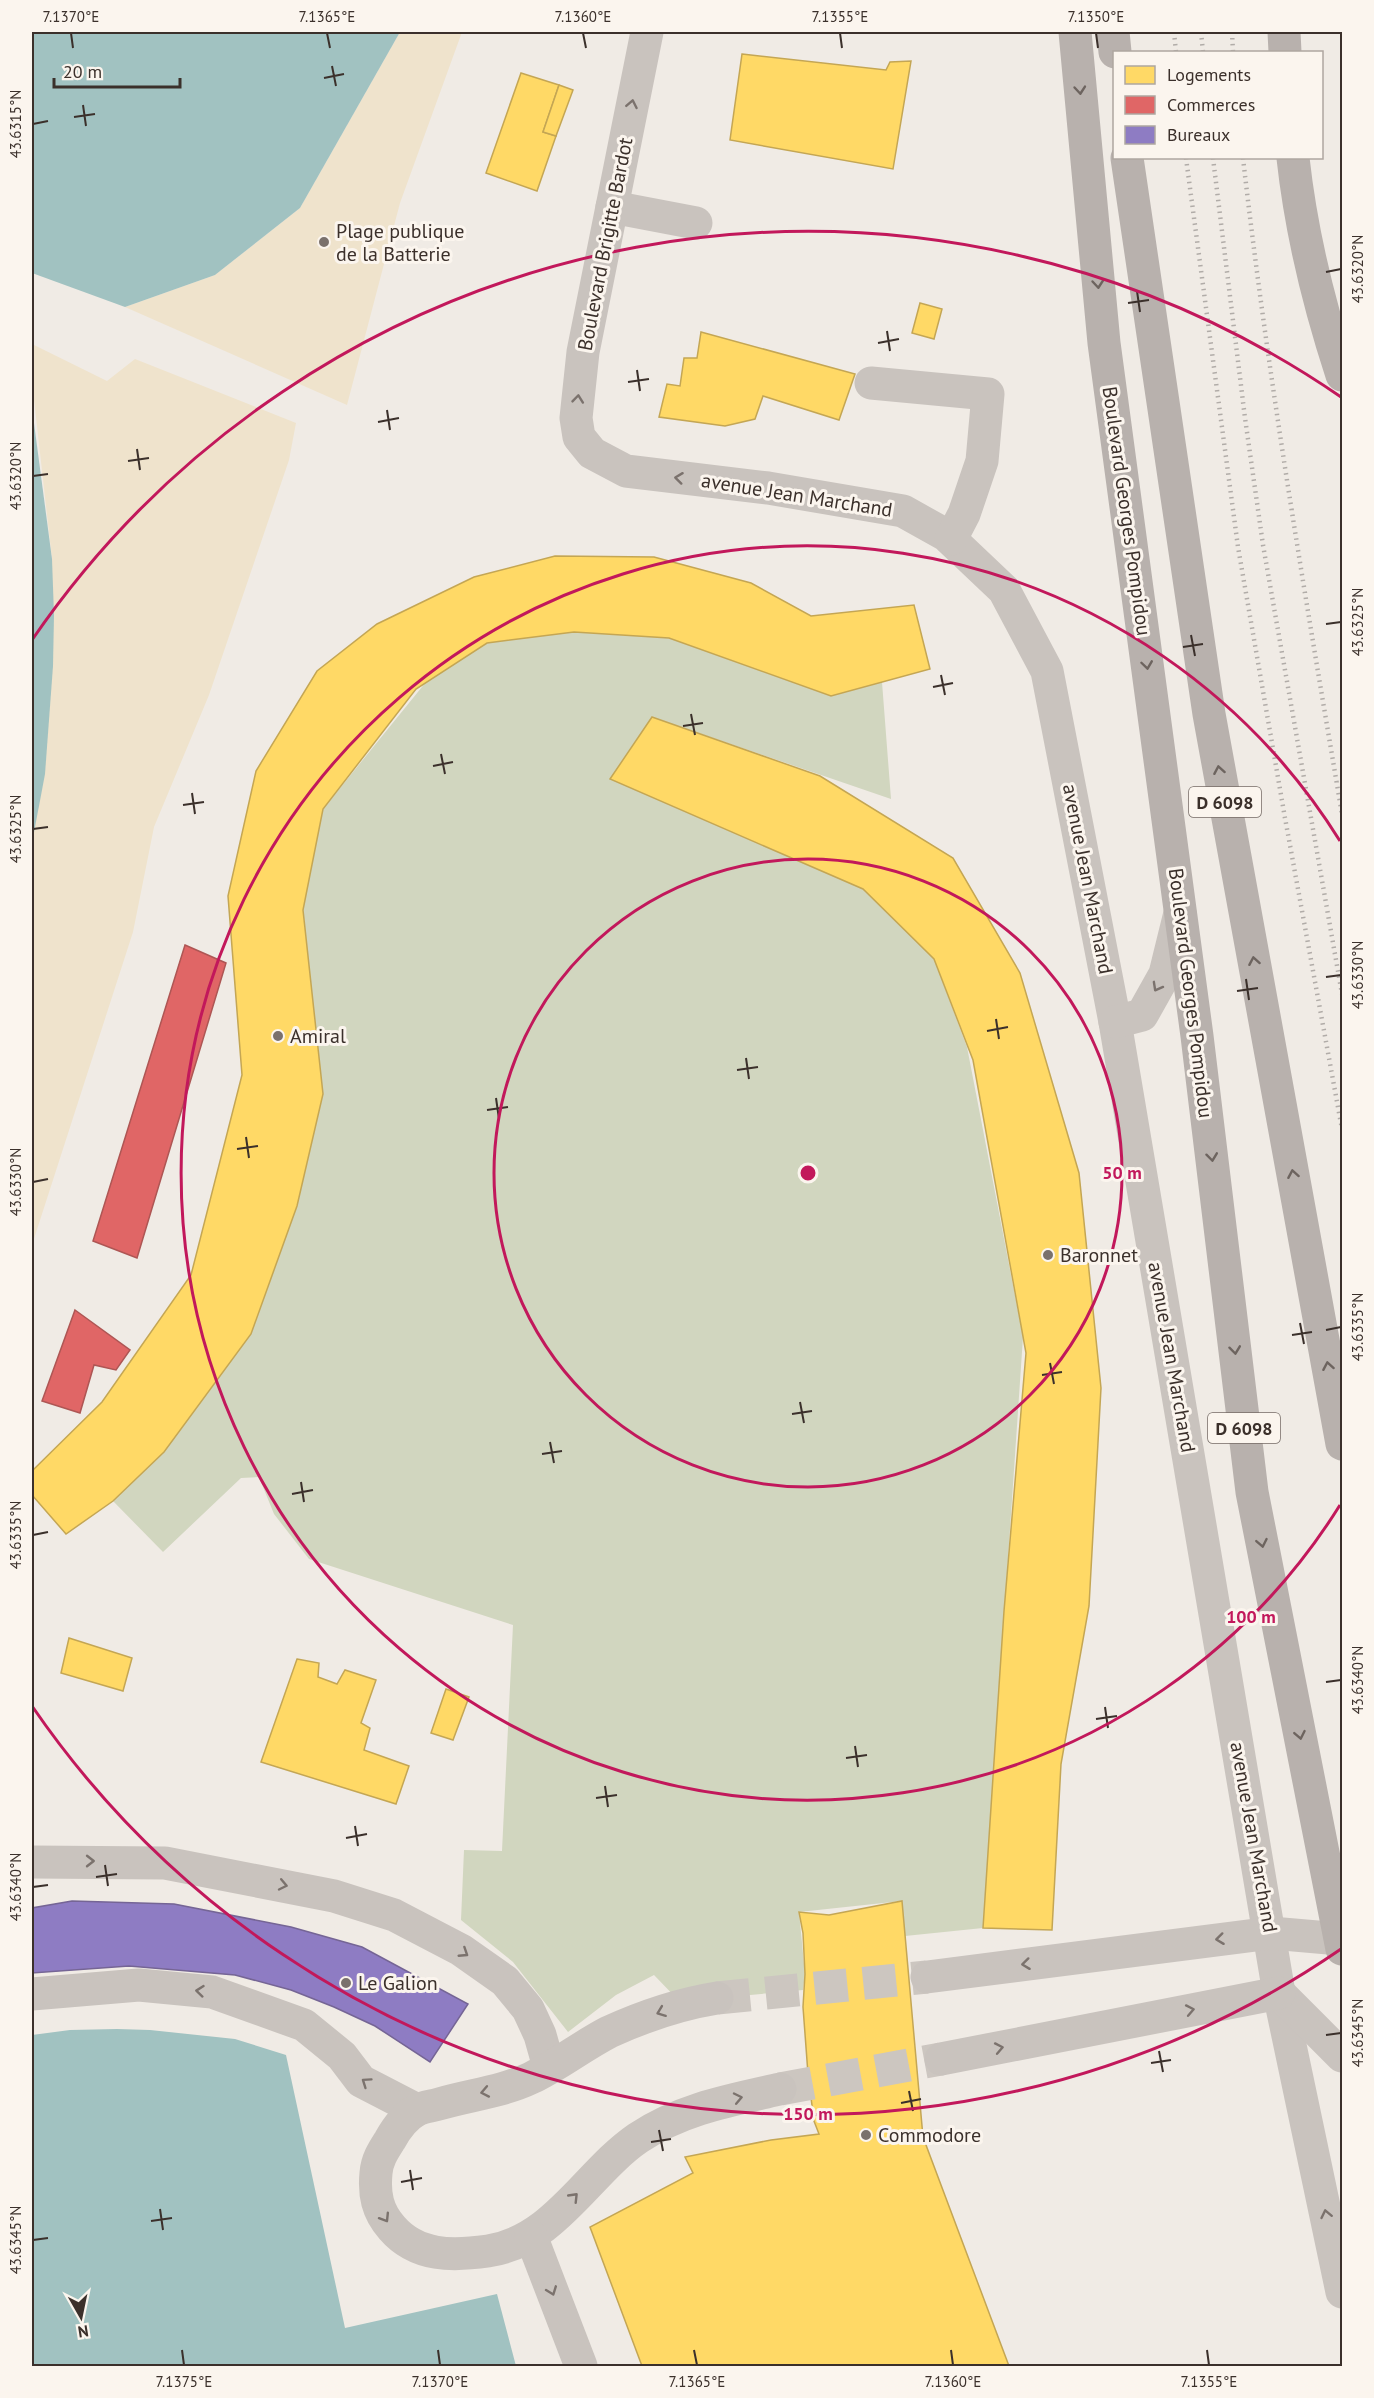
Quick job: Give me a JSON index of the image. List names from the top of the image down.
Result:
{
  "streets": {
    "main road": ["Boulevard Georges Pompidou", "D 6098"],
    "street": ["Boulevard Brigitte Bardot", "avenue Jean Marchand"]
  },
  "crossings": [
    ["Boulevard Brigitte Bardot", "avenue Jean Marchand"]
  ],
  "one_way": ["Boulevard Brigitte Bardot"],
  "places": [
    "Plage publique de la Batterie",
    "Amiral",
    "Baronnet",
    "Le Galion",
    "Commodore"
  ],
  "legend": ["Logements", "Commerces", "Bureaux"],
  "scale_bar": "20 m",
  "north": "bottom",
  "coordinates": [
    "7.1370°E",
    "7.1365°E",
    "7.1360°E",
    "7.1355°E",
    "7.1350°E",
    "43.6315°N",
    "43.6320°N",
    "43.6325°N",
    "43.6330°N",
    "43.6335°N",
    "43.6340°N",
    "43.6345°N",
    "7.1375°E"
  ],
  "rings": ["50 m", "100 m", "150 m"]
}
